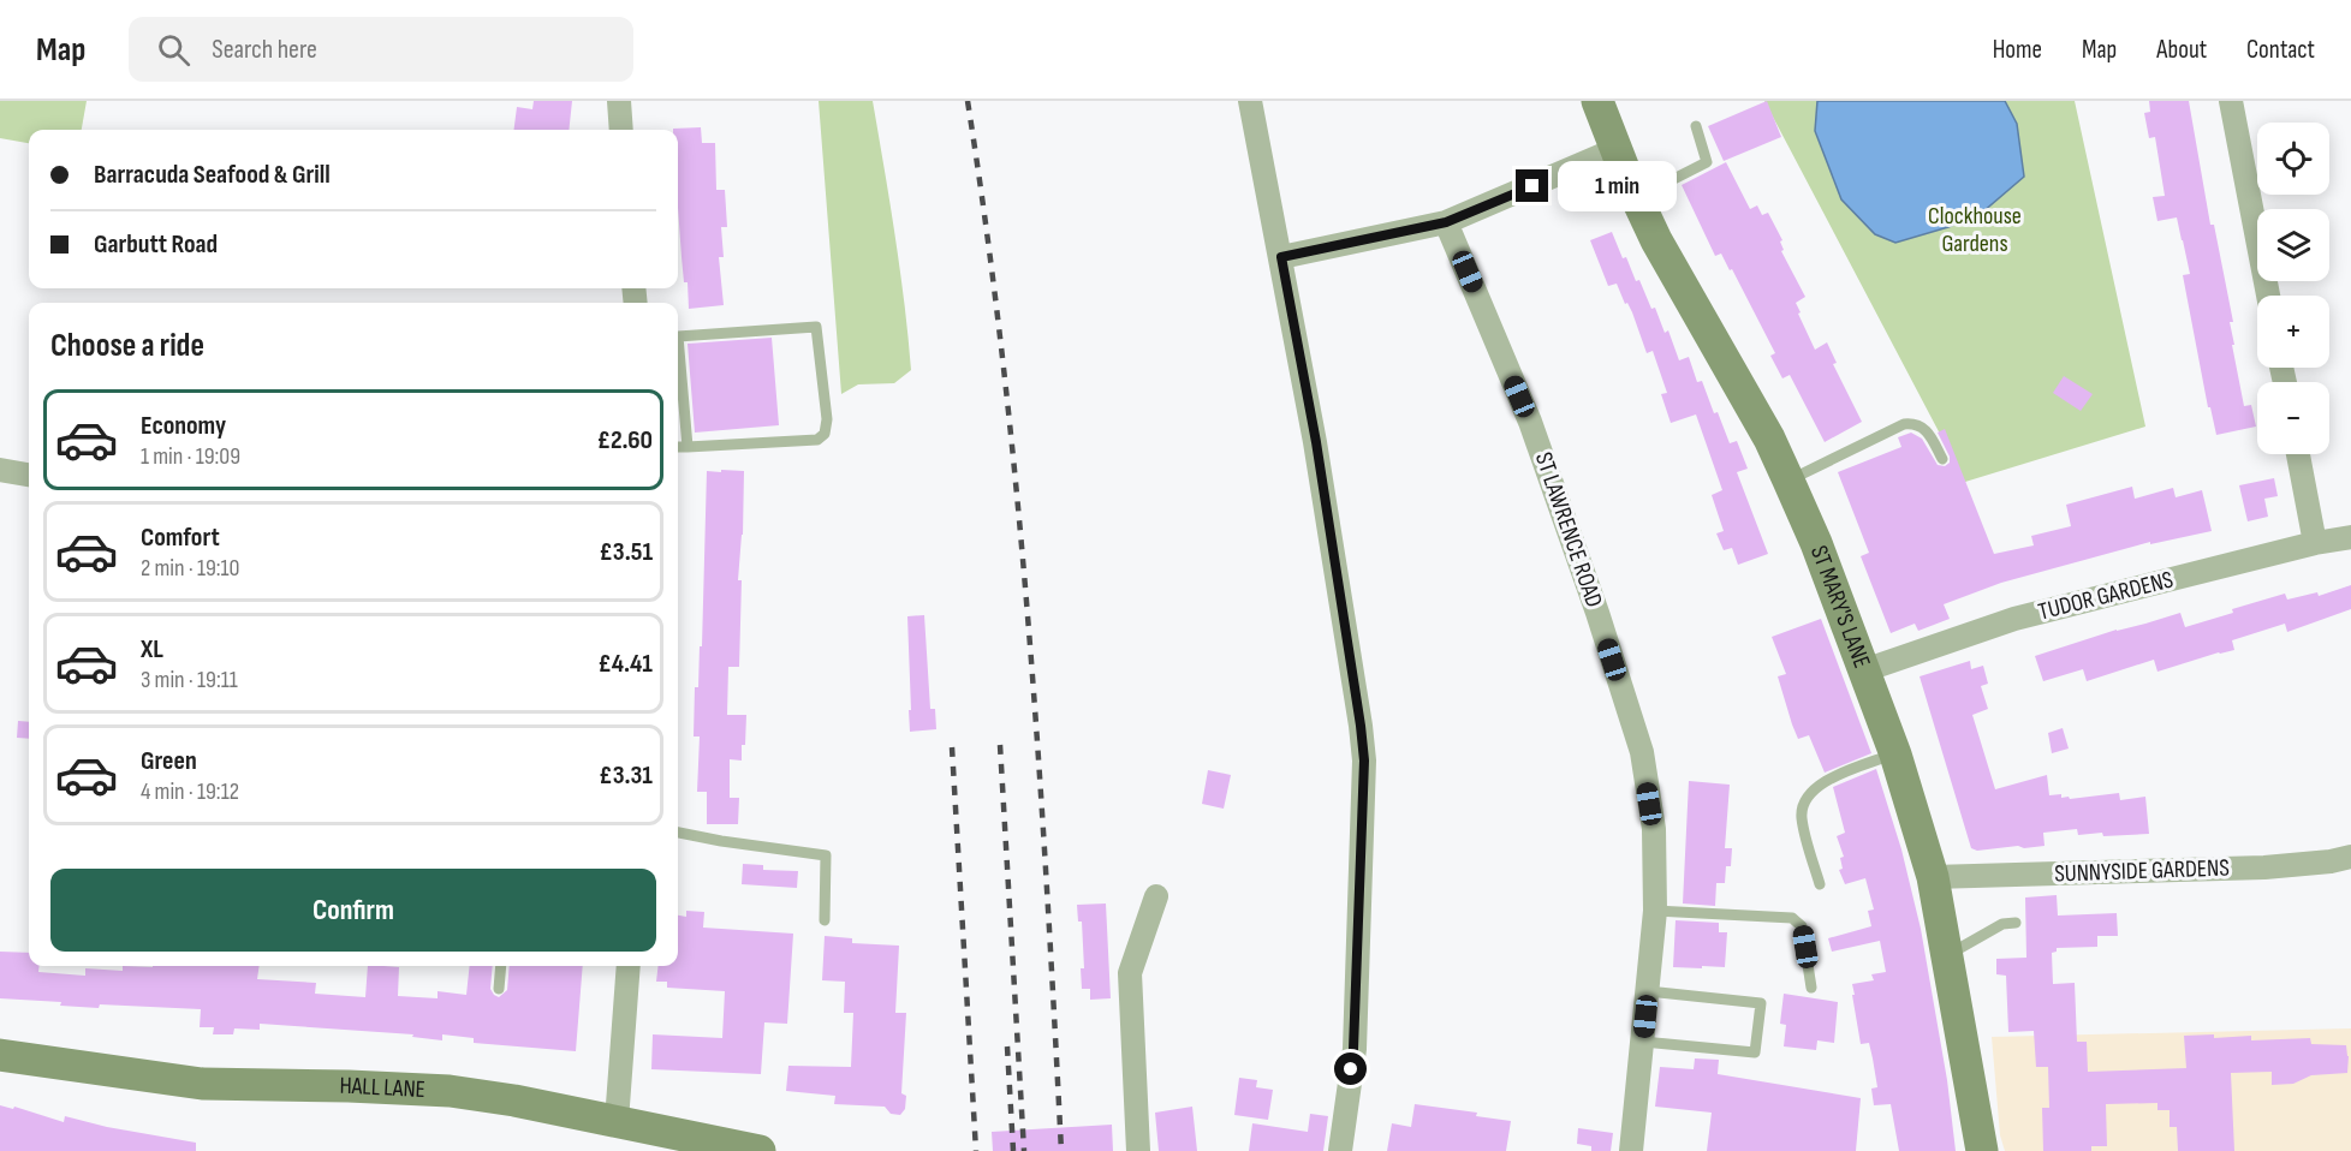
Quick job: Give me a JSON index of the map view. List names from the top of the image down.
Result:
{
  "streets": {
    "main road": ["ST MARY'S LANE", "HALL LANE"],
    "street": ["ST LAWRENCE ROAD", "TUDOR GARDENS", "SUNNYSIDE GARDENS"]
  },
  "crossings": [
    ["TUDOR GARDENS", "ST MARY'S LANE"],
    ["ST MARY'S LANE", "SUNNYSIDE GARDENS"]
  ],
  "parks": ["Clockhouse Gardens"],
  "page": {
    "header": "Map",
    "search": "Search here",
    "nav": [
      "Home",
      "Map",
      "About",
      "Contact"
    ],
    "map_buttons": ["+", "−"],
    "banner": ["Barracuda Seafood & Grill", "Garbutt Road"],
    "bubble": "1 min",
    "heading": "Choose a ride",
    "list": [
      {
        "name": "Economy",
        "note": "1 min · 19:09",
        "value": "£2.60"
      },
      {
        "name": "Comfort",
        "note": "2 min · 19:10",
        "value": "£3.51"
      },
      {
        "name": "XL",
        "note": "3 min · 19:11",
        "value": "£4.41"
      },
      {
        "name": "Green",
        "note": "4 min · 19:12",
        "value": "£3.31"
      }
    ],
    "buttons": "Confirm"
  }
}
